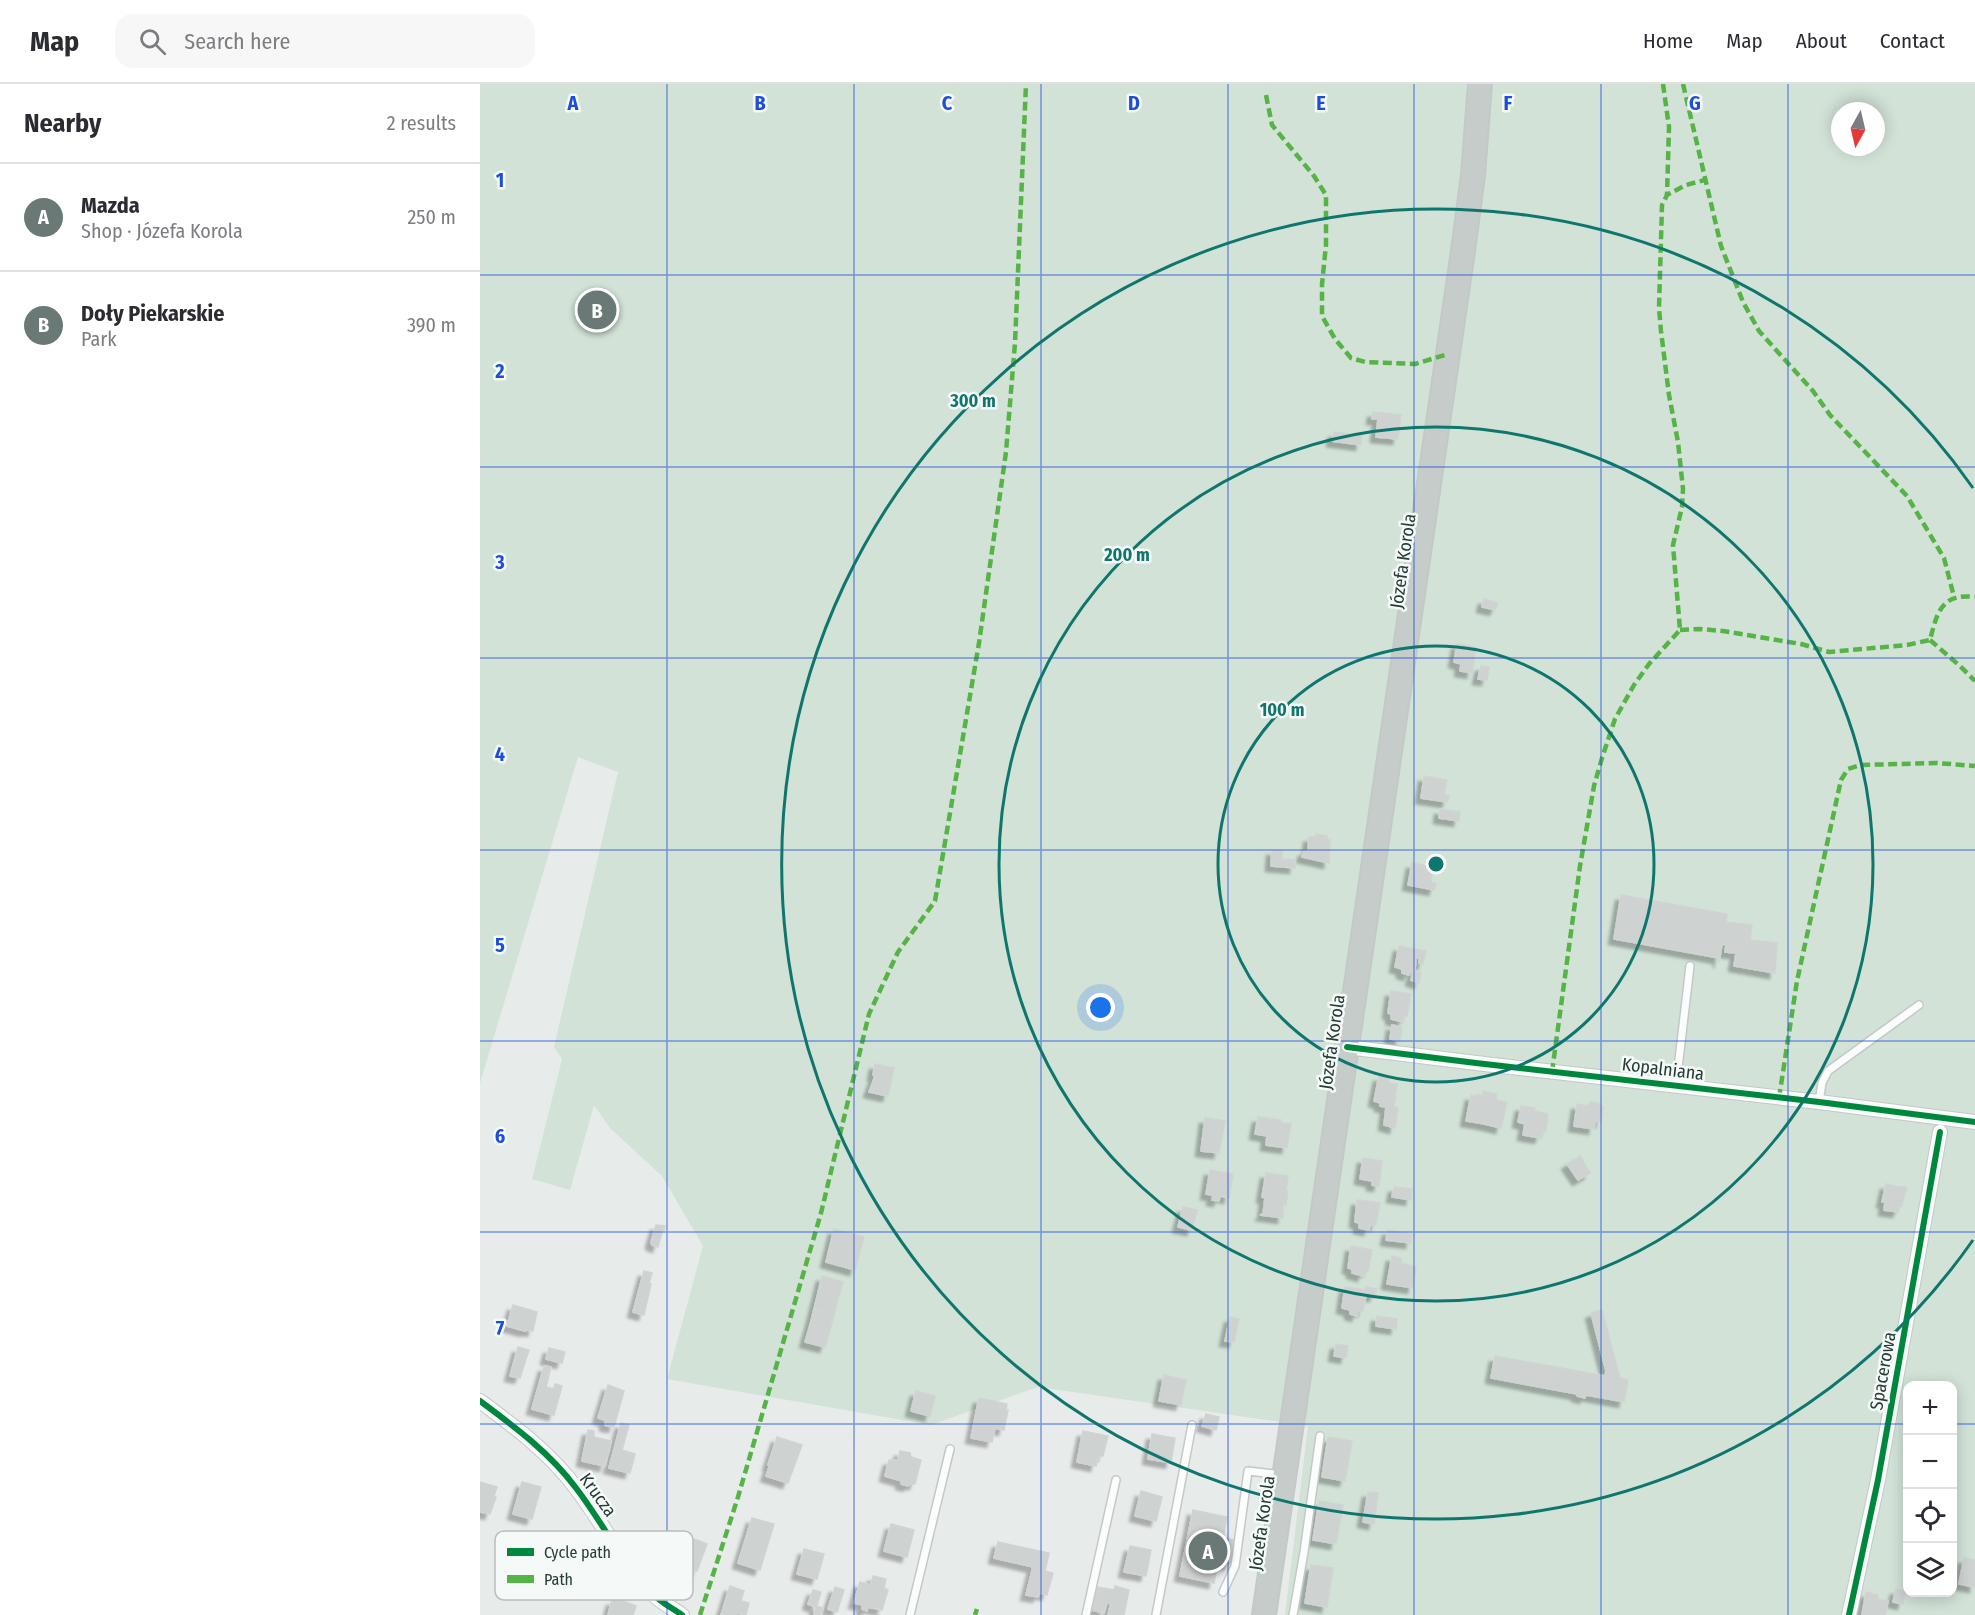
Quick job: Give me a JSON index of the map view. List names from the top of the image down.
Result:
{
  "streets": {
    "highway": ["Józefa Korola"],
    "street": ["Kopalniana", "Spacerowa", "Krucza"]
  },
  "crossings": [
    ["Józefa Korola", "Kopalniana"]
  ],
  "legend": ["Cycle path", "Path"],
  "north": "bottom",
  "page": {
    "header": "Map",
    "search": "Search here",
    "nav": [
      "Home",
      "Map",
      "About",
      "Contact"
    ],
    "heading": ["Nearby", "2 results"],
    "list": [
      {
        "mark": "A",
        "name": "Mazda",
        "note": "Shop · Józefa Korola",
        "value": "250 m"
      },
      {
        "mark": "B",
        "name": "Doły Piekarskie",
        "note": "Park",
        "value": "390 m"
      }
    ],
    "pins": ["B", "A"],
    "map_buttons": ["+", "−"]
  },
  "grid": {
    "columns": [
      "A",
      "B",
      "C",
      "D",
      "E",
      "F",
      "G"
    ],
    "rows": [
      "1",
      "2",
      "3",
      "4",
      "5",
      "6",
      "7"
    ]
  },
  "rings": ["300 m", "200 m", "100 m"]
}
